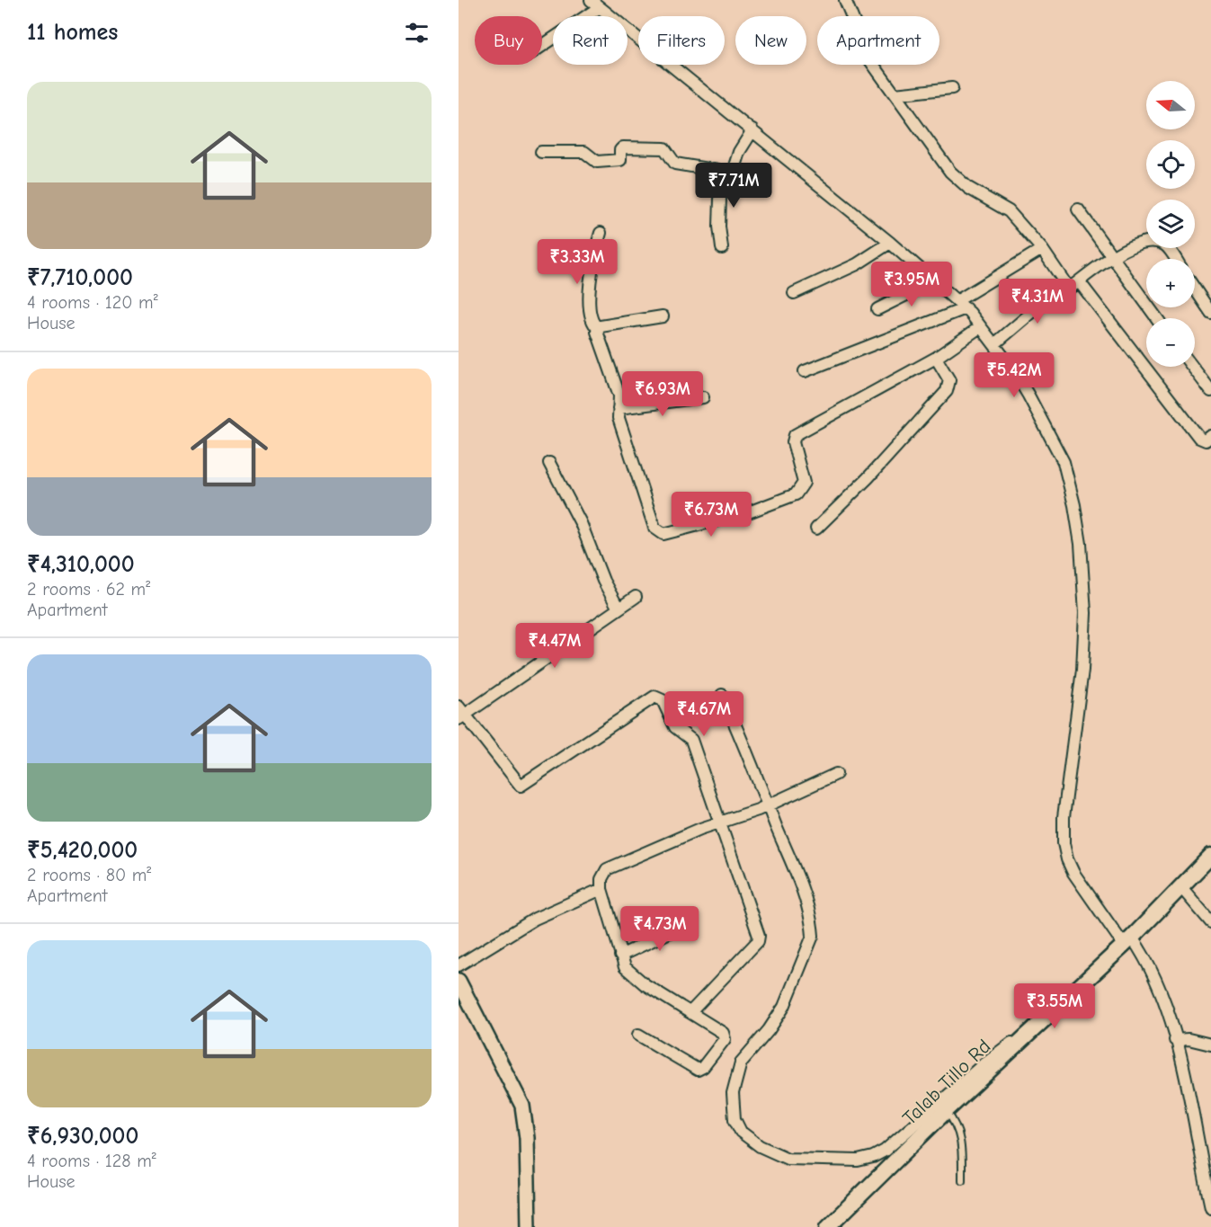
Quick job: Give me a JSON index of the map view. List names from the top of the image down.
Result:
{
  "streets": {
    "main road": ["Talab Tillo Rd"]
  },
  "north": "left",
  "page": {
    "heading": "11 homes",
    "chip": [
      "Buy",
      "Rent",
      "Filters",
      "New",
      "Apartment"
    ],
    "list": [
      {
        "name": "₹7,710,000",
        "note": "4 rooms · 120 m² · House"
      },
      {
        "name": "₹4,310,000",
        "note": "2 rooms · 62 m² · Apartment"
      },
      {
        "name": "₹5,420,000",
        "note": "2 rooms · 80 m² · Apartment"
      },
      {
        "name": "₹6,930,000",
        "note": "4 rooms · 128 m² · House"
      }
    ],
    "map_buttons": ["+", "−"],
    "price": [
      "₹7.71M",
      "₹3.33M",
      "₹3.95M",
      "₹4.31M",
      "₹5.42M",
      "₹6.93M",
      "₹6.73M",
      "₹4.47M",
      "₹4.67M",
      "₹4.73M",
      "₹3.55M"
    ]
  }
}
